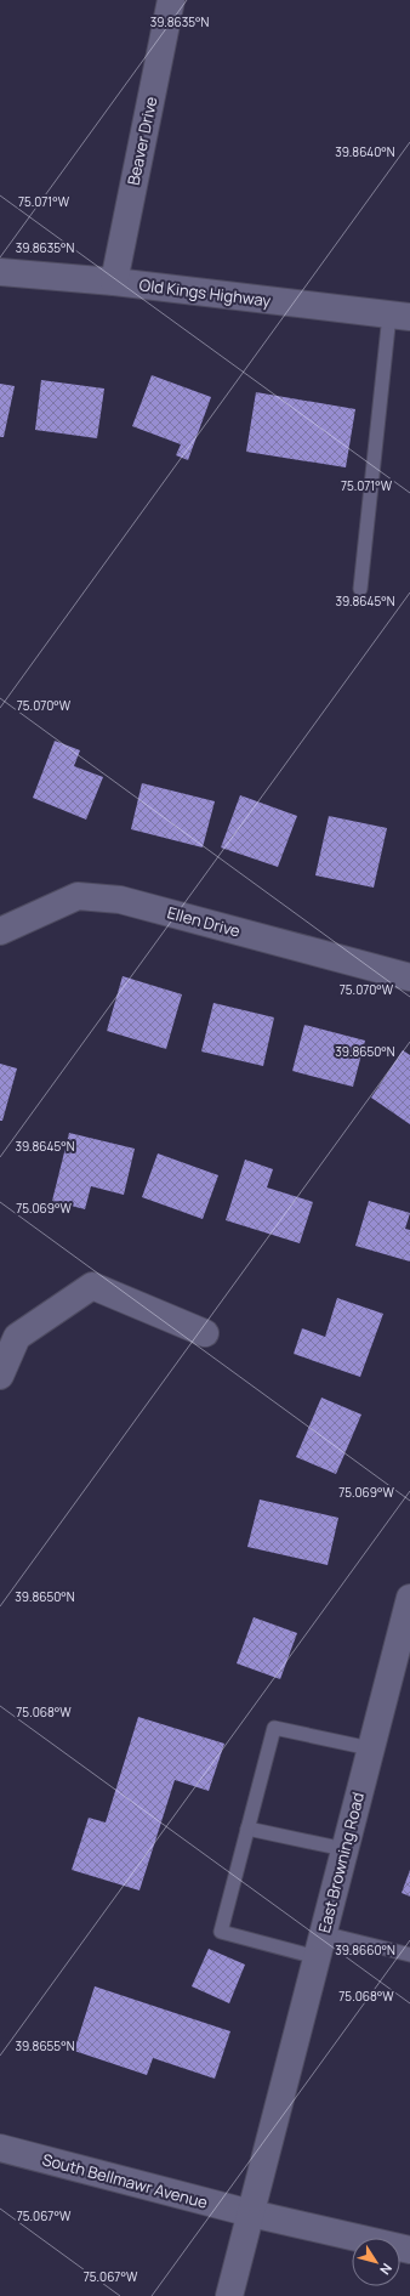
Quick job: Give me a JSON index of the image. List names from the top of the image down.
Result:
{
  "streets": {
    "street": [
      "Beaver Drive",
      "Old Kings Highway",
      "Ellen Drive",
      "East Browning Road",
      "South Bellmawr Avenue"
    ]
  },
  "crossings": [
    ["Beaver Drive", "Old Kings Highway"],
    ["East Browning Road", "South Bellmawr Avenue"]
  ],
  "north": "bottom right",
  "coordinates": [
    "39.8635°N",
    "39.8640°N",
    "75.071°W",
    "39.8645°N",
    "75.070°W",
    "39.8650°N",
    "75.069°W",
    "75.068°W",
    "39.8660°N",
    "39.8655°N",
    "75.067°W"
  ]
}
